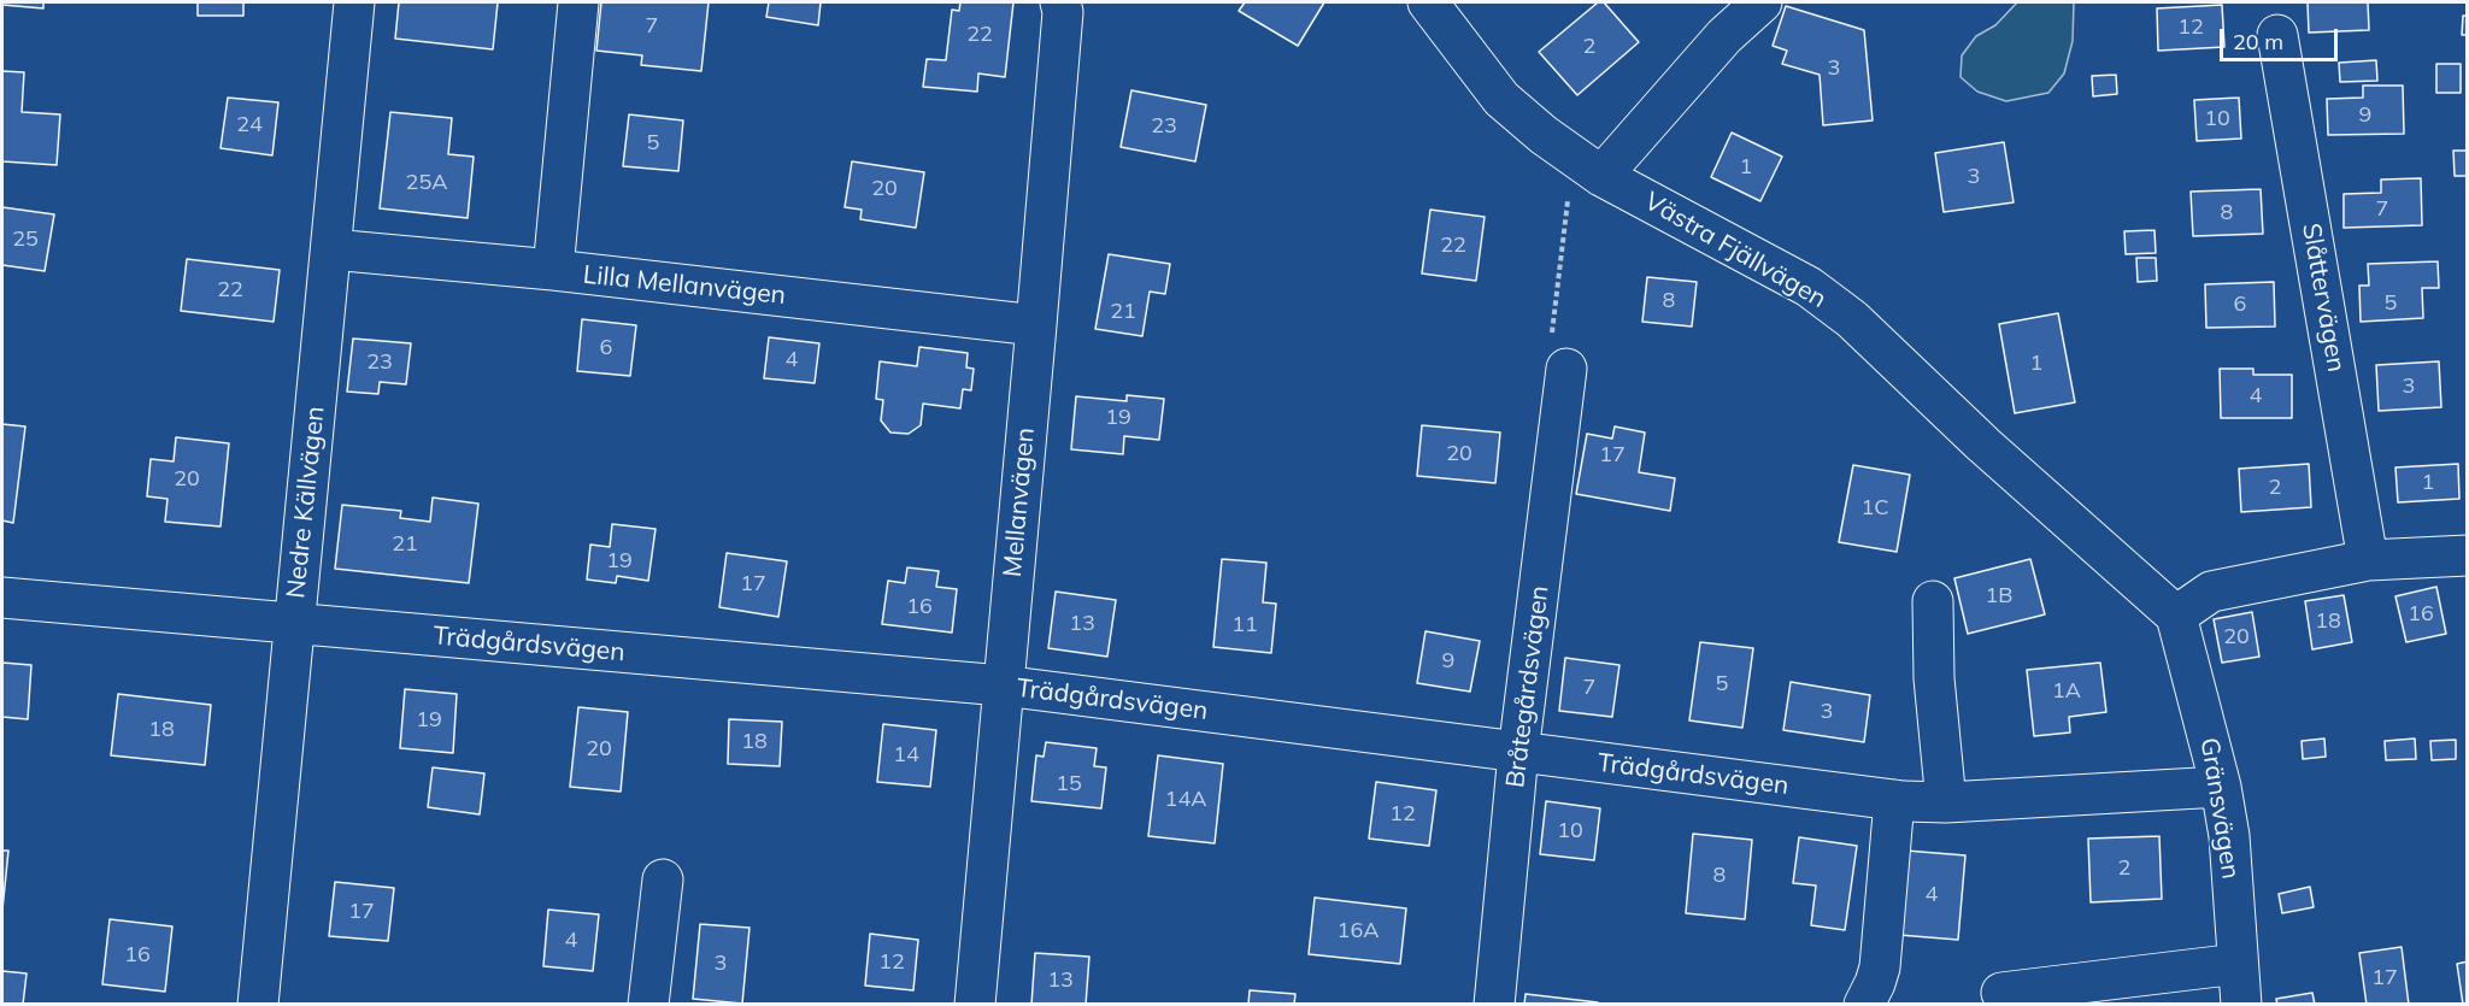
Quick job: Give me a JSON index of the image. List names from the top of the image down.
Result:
{
  "streets": {
    "street": [
      "Västra Fjällvägen",
      "Lilla Mellanvägen",
      "Slåttervägen",
      "Nedre Källvägen",
      "Mellanvägen",
      "Trädgårdsvägen",
      "Bråtegårdsvägen",
      "Gränsvägen"
    ]
  },
  "crossings": [
    ["Västra Fjällvägen", "Gränsvägen"],
    ["Lilla Mellanvägen", "Nedre Källvägen"],
    ["Lilla Mellanvägen", "Mellanvägen"],
    ["Nedre Källvägen", "Trädgårdsvägen"],
    ["Mellanvägen", "Trädgårdsvägen"],
    ["Trädgårdsvägen", "Bråtegårdsvägen"],
    ["Trädgårdsvägen", "Gränsvägen"]
  ],
  "house_numbers": [
    "7",
    "12",
    "22",
    "2",
    "3",
    "9",
    "10",
    "24",
    "23",
    "5",
    "1",
    "3",
    "25A",
    "20",
    "7",
    "8",
    "25",
    "22",
    "22",
    "8",
    "5",
    "6",
    "21",
    "6",
    "4",
    "23",
    "1",
    "3",
    "4",
    "19",
    "20",
    "17",
    "20",
    "1",
    "2",
    "1C",
    "21",
    "19",
    "17",
    "1B",
    "16",
    "16",
    "18",
    "13",
    "11",
    "20",
    "9",
    "5",
    "7",
    "1A",
    "3",
    "19",
    "18",
    "18",
    "20",
    "14",
    "15",
    "14A",
    "12",
    "10",
    "2",
    "8",
    "4",
    "17",
    "16A",
    "4",
    "16",
    "12",
    "3",
    "17",
    "13"
  ],
  "scale_bar": "20 m"
}
